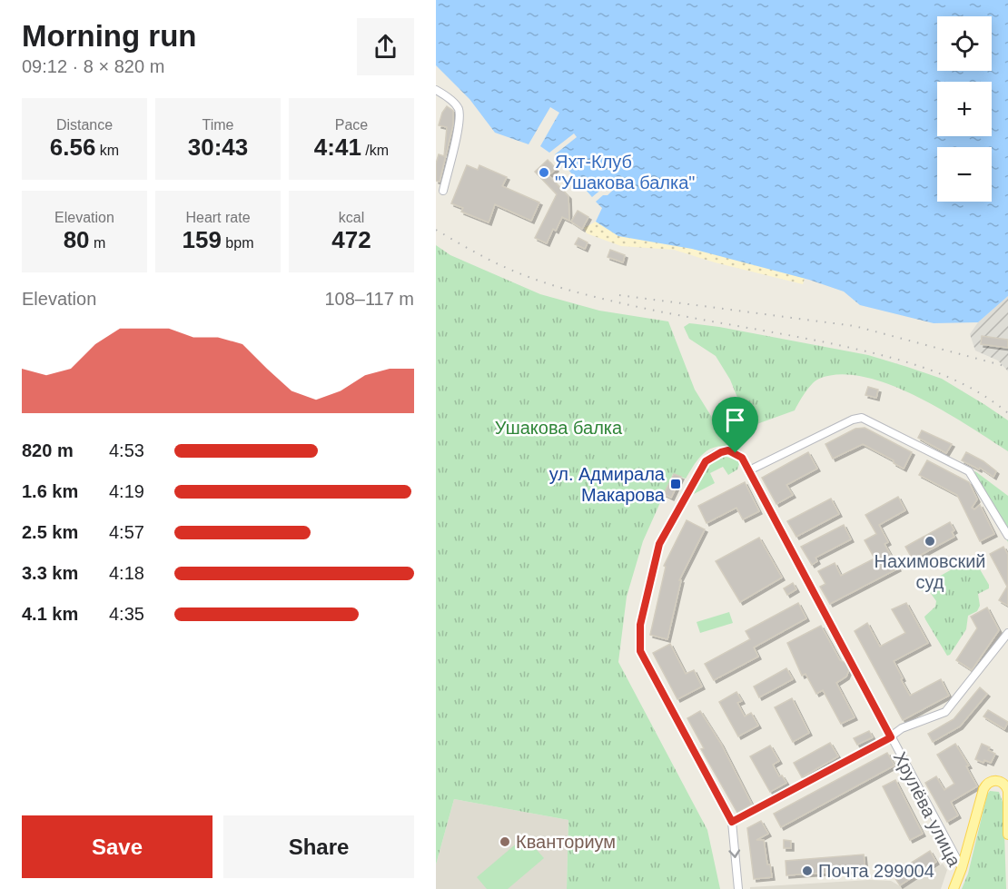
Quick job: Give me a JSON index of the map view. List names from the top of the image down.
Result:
{
  "streets": {
    "main road": ["Хрулёва улица"]
  },
  "parks": ["Ушакова балка"],
  "places": {
    "other": [
      "Яхт-Клуб \"Ушакова балка\"",
      "Нахимовский суд",
      "Кванториум",
      "Почта 299004"
    ],
    "transit": ["ул. Адмирала Макарова"]
  },
  "page": {
    "heading": ["Morning run", "09:12 · 8 × 820 m"],
    "map_buttons": ["+", "−"],
    "stats": [
      ["Distance", "6.56 km"],
      ["Time", "30:43"],
      ["Pace", "4:41 /km"],
      ["Elevation", "80 m"],
      ["Heart rate", "159 bpm"],
      ["kcal", "472"]
    ],
    "chart": ["Elevation", "108–117 m"],
    "list": [
      {
        "name": "820 m",
        "note": "4:53"
      },
      {
        "name": "1.6 km",
        "note": "4:19"
      },
      {
        "name": "2.5 km",
        "note": "4:57"
      },
      {
        "name": "3.3 km",
        "note": "4:18"
      },
      {
        "name": "4.1 km",
        "note": "4:35"
      }
    ],
    "buttons": ["Save", "Share"]
  }
}
